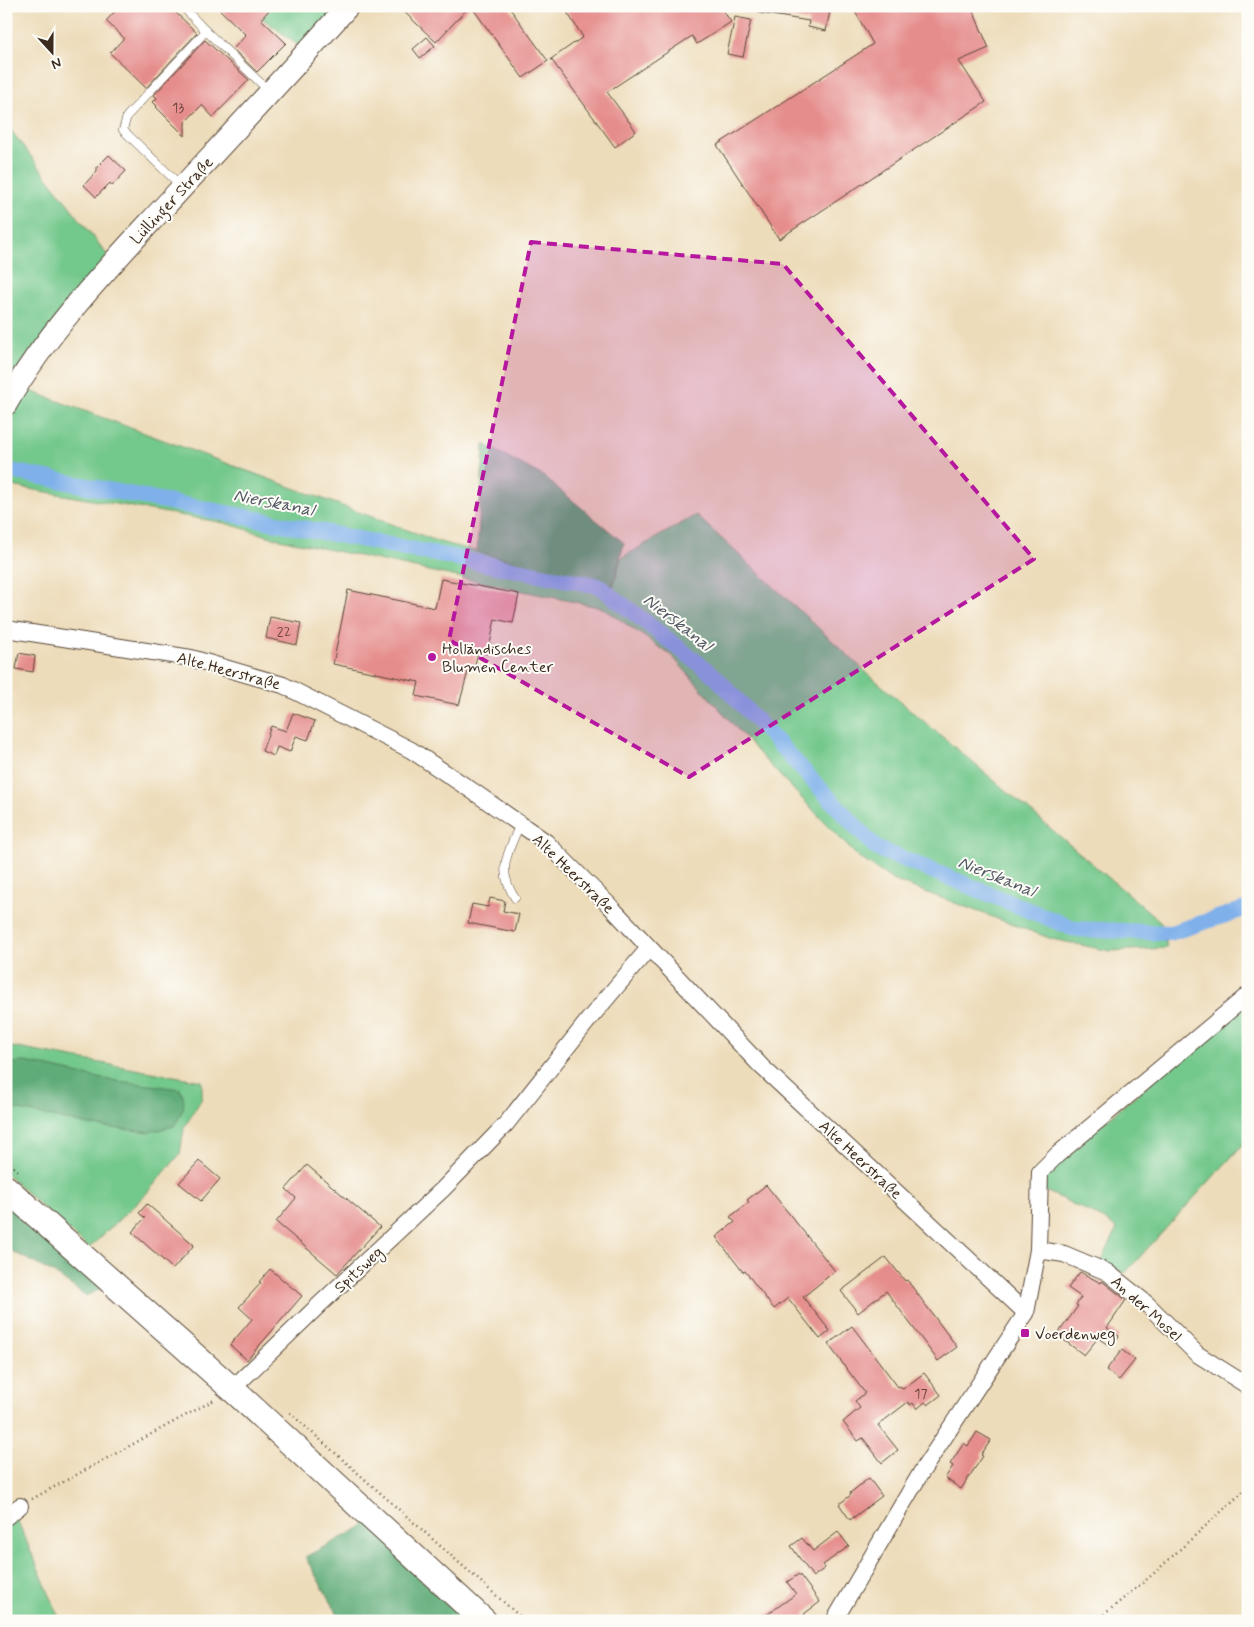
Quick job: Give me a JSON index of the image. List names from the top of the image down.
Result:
{
  "streets": {
    "street": [
      "Lüllinger Straße",
      "Alte Heerstraße",
      "Spitsweg",
      "An der Mosel"
    ]
  },
  "crossings": [
    ["Alte Heerstraße", "Spitsweg"]
  ],
  "water": ["Nierskanal"],
  "places": {
    "other": ["Holländisches Blumen Center"],
    "transit": ["Voerdenweg"]
  },
  "house_numbers": ["13", "22", "17"],
  "north": "bottom"
}
